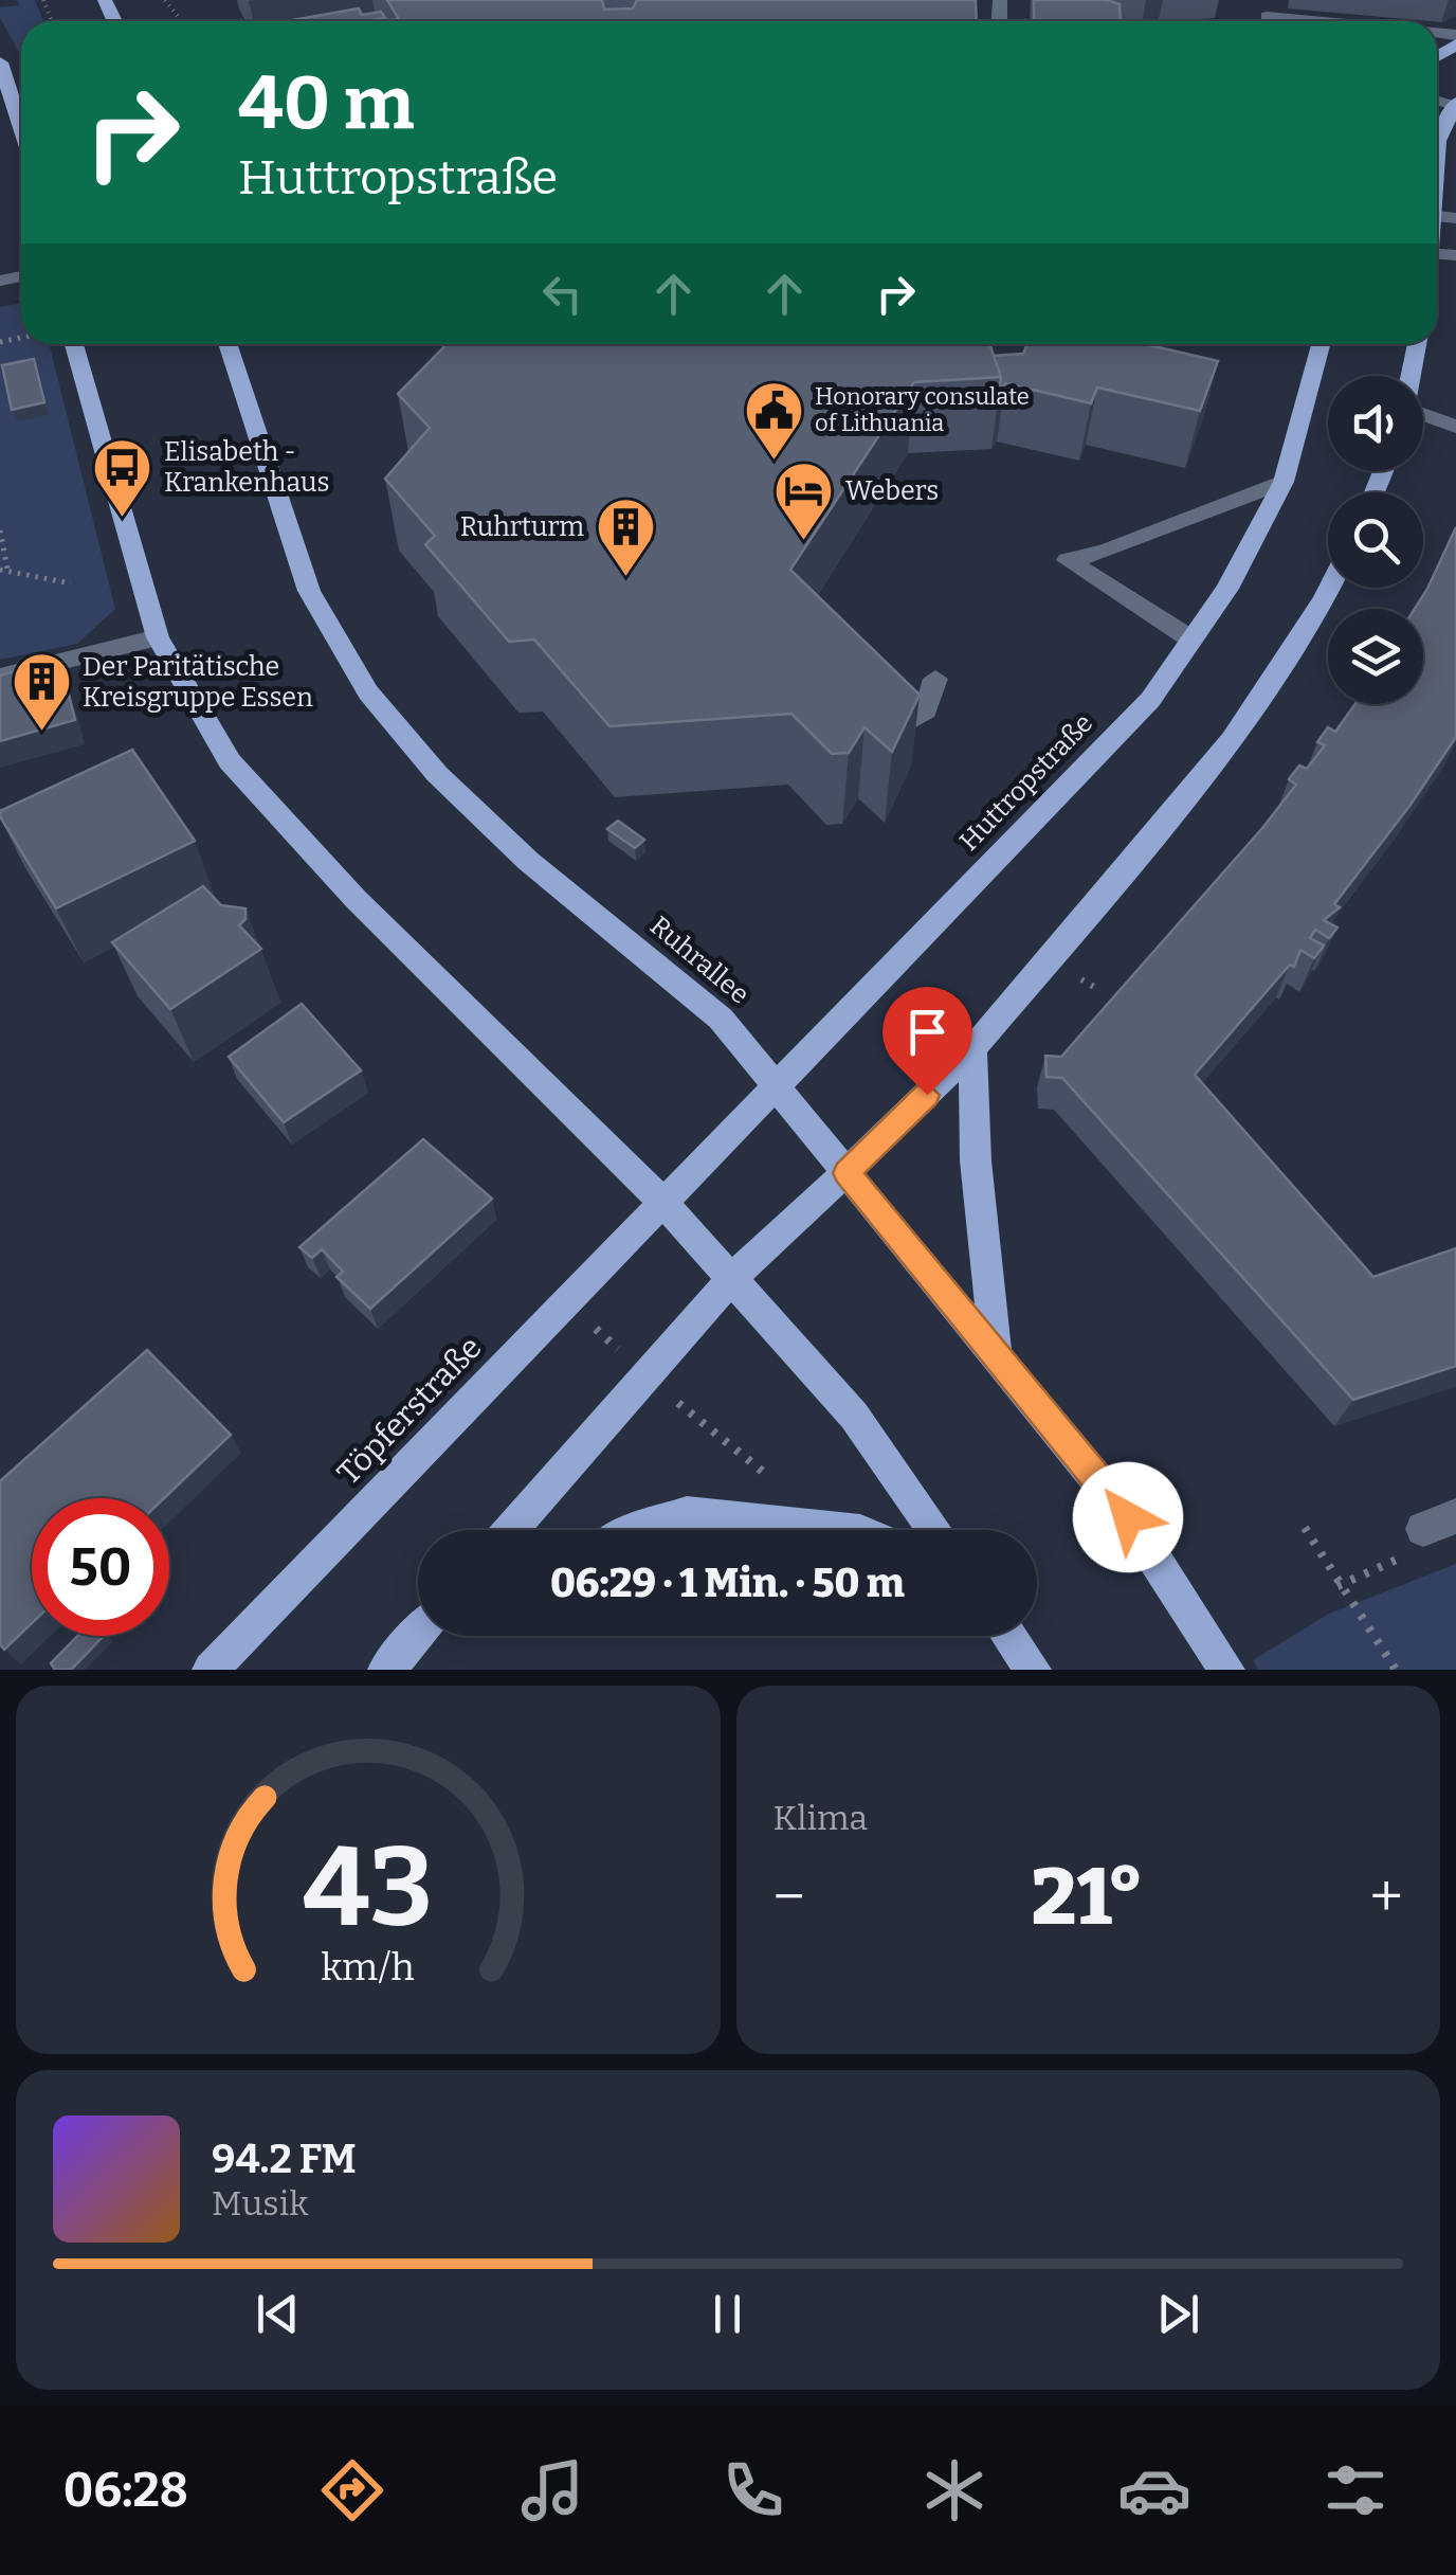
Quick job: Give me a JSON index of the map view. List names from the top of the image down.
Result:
{
  "streets": {
    "main road": ["Huttropstraße", "Ruhrallee", "Töpferstraße"]
  },
  "crossings": [
    ["Huttropstraße", "Ruhrallee"],
    ["Huttropstraße", "Töpferstraße"]
  ],
  "places": {
    "public building": ["Honorary consulate of Lithuania"],
    "bus stop": ["Elisabeth - Krankenhaus"],
    "hotel": ["Webers"],
    "building": ["Ruhrturm", "Der Paritätische Kreisgruppe Essen"]
  },
  "page": {
    "turn": ["40 m", "Huttropstraße"],
    "limit": "50",
    "trip": "06:29 · 1 Min. · 50 m",
    "tile": "Klima",
    "heat": ["−", "21°", "+"],
    "song": ["94.2 FM", "Musik"],
    "tabs": "06:28",
    "gauge": ["43", "km/h"]
  }
}
